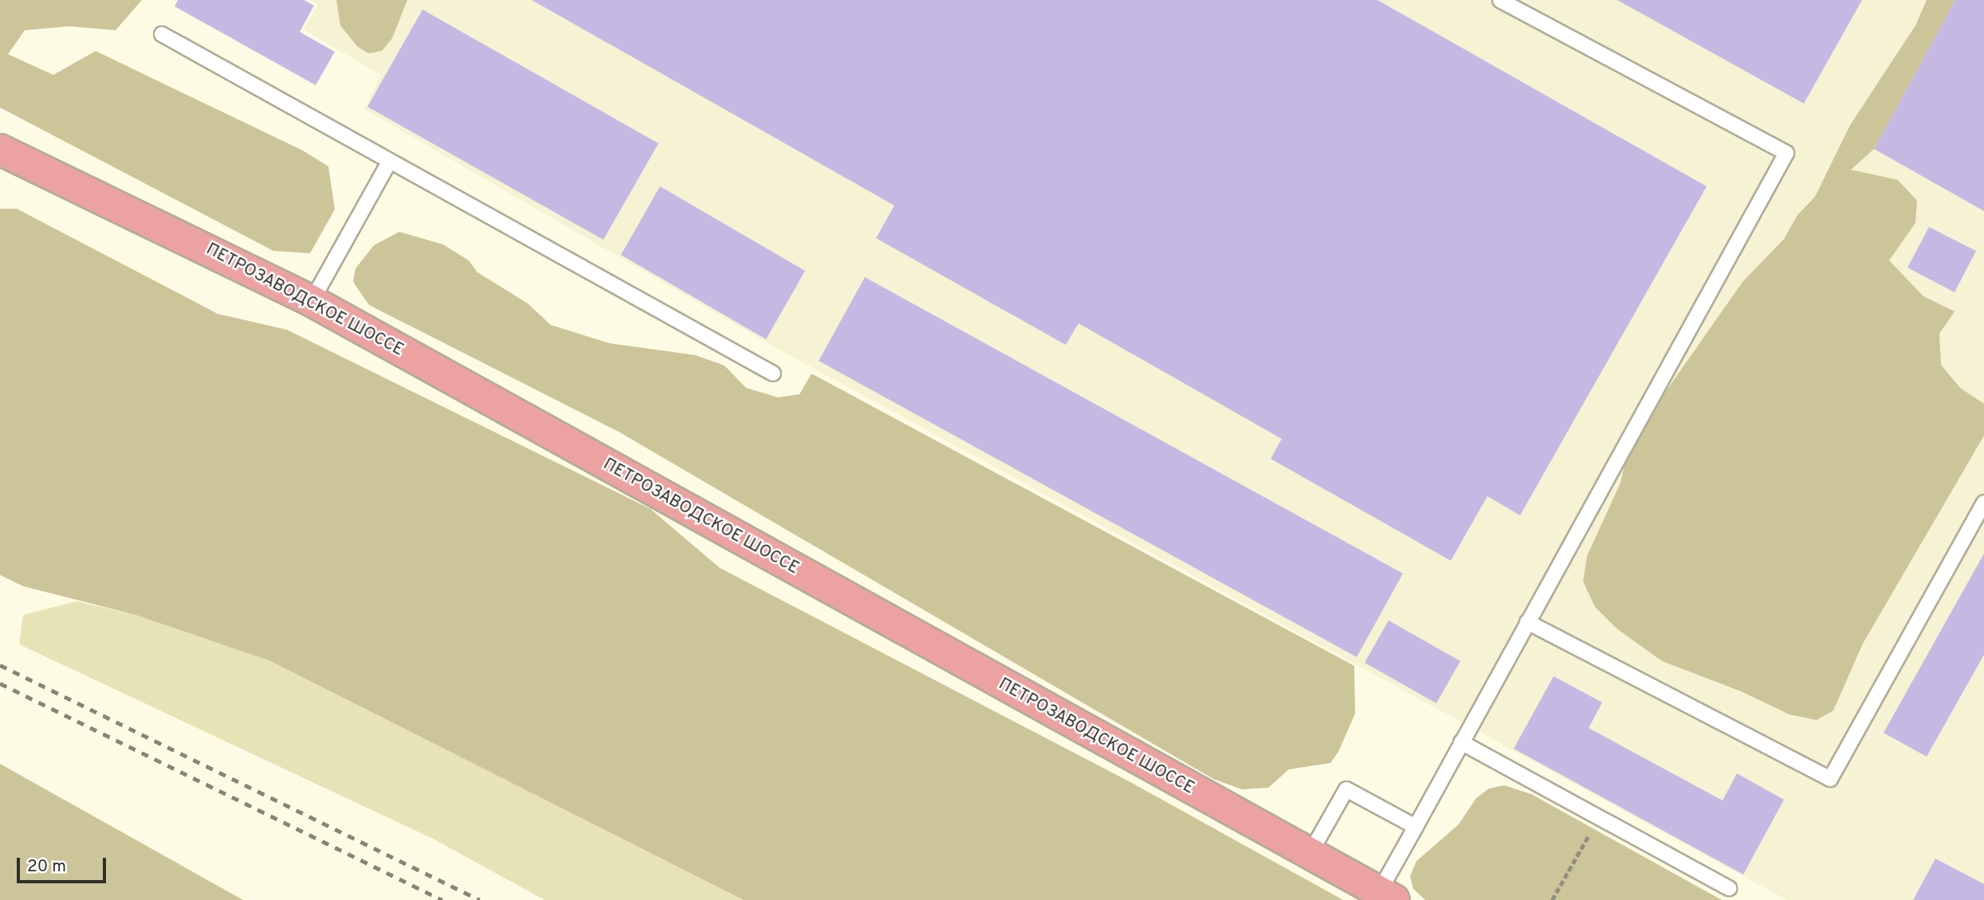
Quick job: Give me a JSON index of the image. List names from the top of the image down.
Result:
{
  "streets": {
    "main road": ["ПЕТРОЗАВОДСКОЕ ШОССЕ"]
  },
  "scale_bar": "20 m"
}
